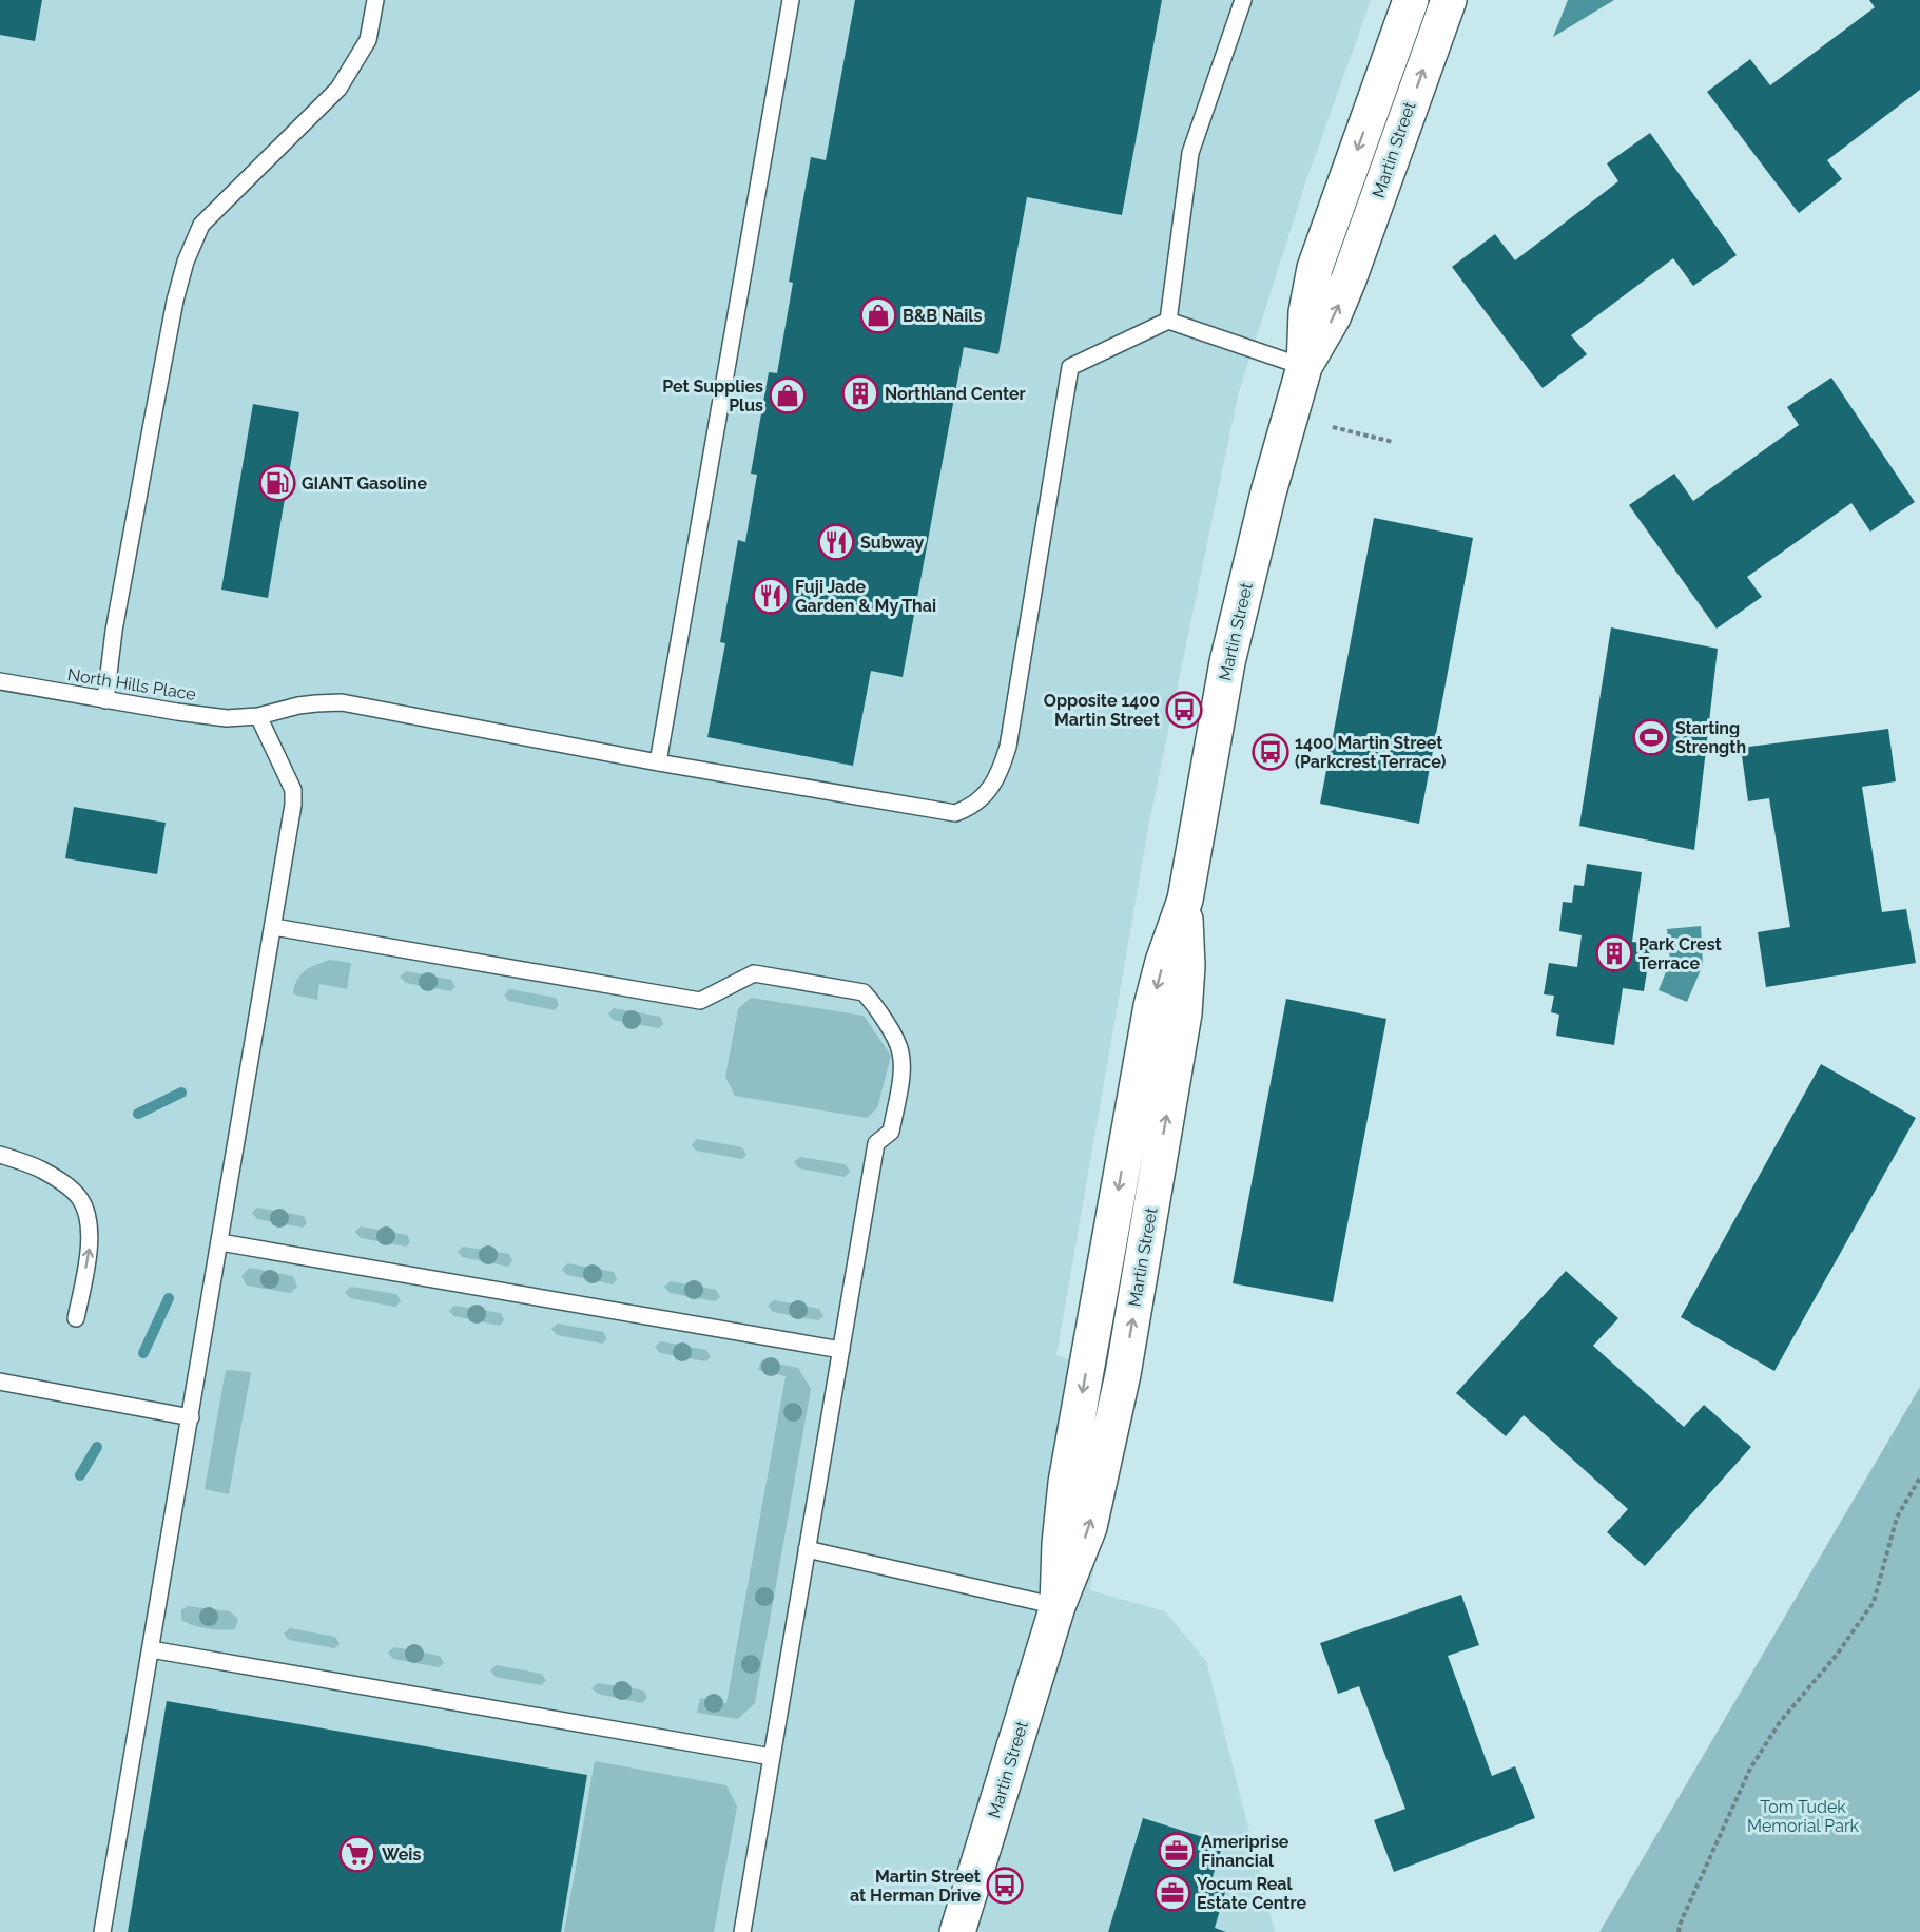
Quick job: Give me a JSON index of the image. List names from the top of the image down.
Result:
{
  "streets": {
    "street": ["Martin Street"],
    "lane": ["North Hills Place"]
  },
  "parks": ["Tom Tudek Memorial Park"],
  "places": {
    "shop": ["B&B Nails", "Pet Supplies Plus"],
    "building": ["Northland Center", "Park Crest Terrace"],
    "fuel station": ["GIANT Gasoline"],
    "restaurant": ["Subway", "Fuji Jade Garden & My Thai"],
    "bus stop": ["Opposite 1400 Martin Street", "1400 Martin Street (Parkcrest Terrace)", "Martin Street at Herman Drive"],
    "sports": ["Starting Strength"],
    "office": ["Ameriprise Financial", "Yocum Real Estate Centre"],
    "supermarket": ["Weis"]
  }
}
